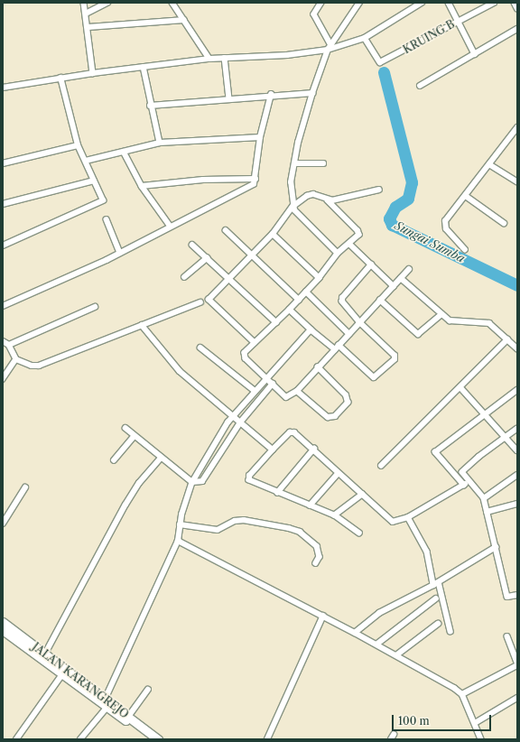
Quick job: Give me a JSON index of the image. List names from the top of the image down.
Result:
{
  "streets": {
    "main road": ["JALAN KARANGREJO"],
    "street": ["KRUING B"]
  },
  "water": ["Sungai Sumba"],
  "scale_bar": "100 m"
}
